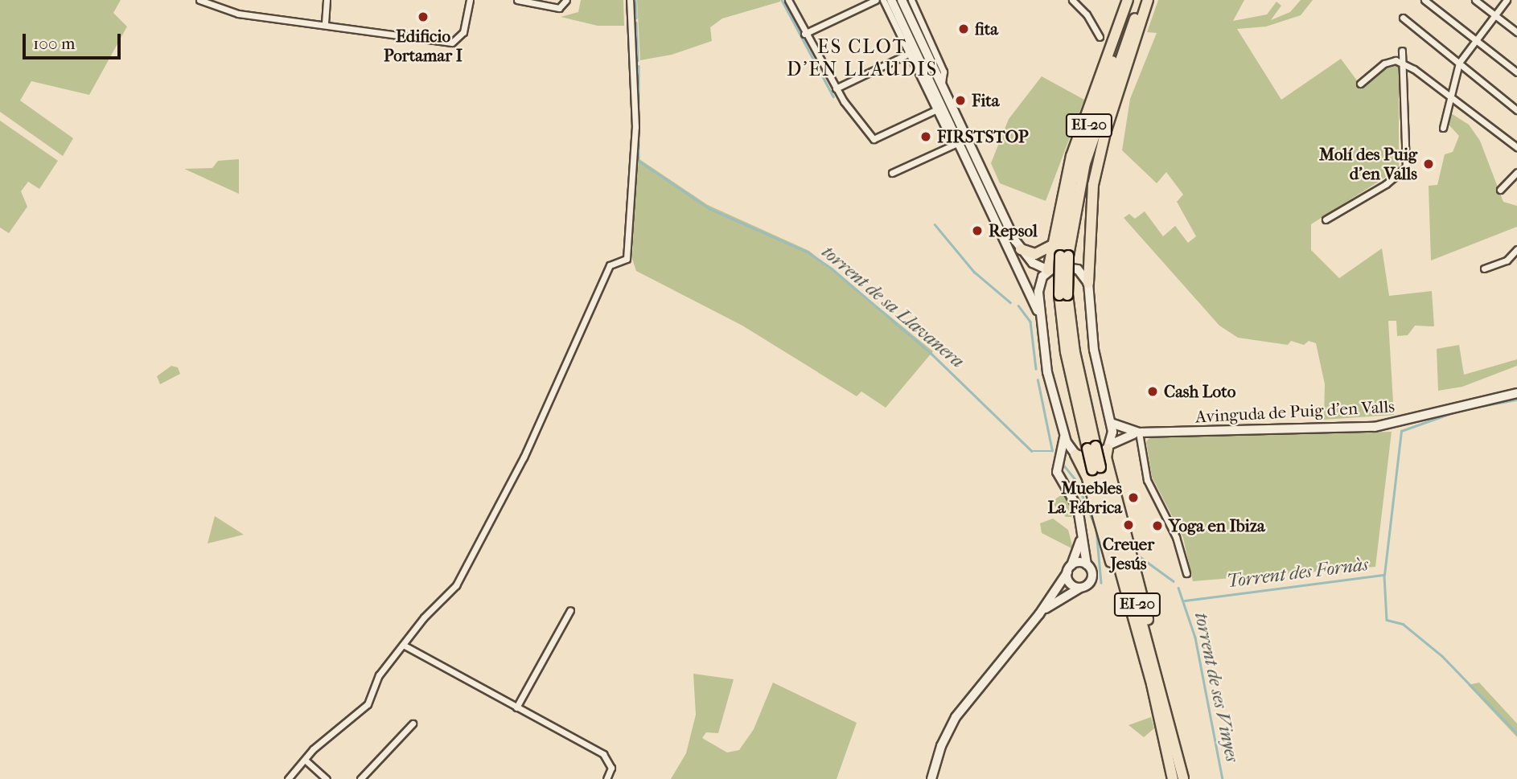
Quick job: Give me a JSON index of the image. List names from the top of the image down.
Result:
{
  "streets": {
    "highway": ["EI-20"],
    "main road": ["Avinguda de Puig d'en Valls"]
  },
  "districts": ["ES CLOT D'EN LLAUDIS"],
  "water": ["torrent de sa Llavanera", "Torrent des Fornàs", "torrent de ses Vinyes"],
  "places": [
    "Edificio Portamar I",
    "fita",
    "Fita",
    "FIRSTSTOP",
    "Molí des Puig d'en Valls",
    "Repsol",
    "Cash Loto",
    "Muebles La Fábrica",
    "Creuer Jesús",
    "Yoga en Ibiza"
  ],
  "scale_bar": "100 m"
}
